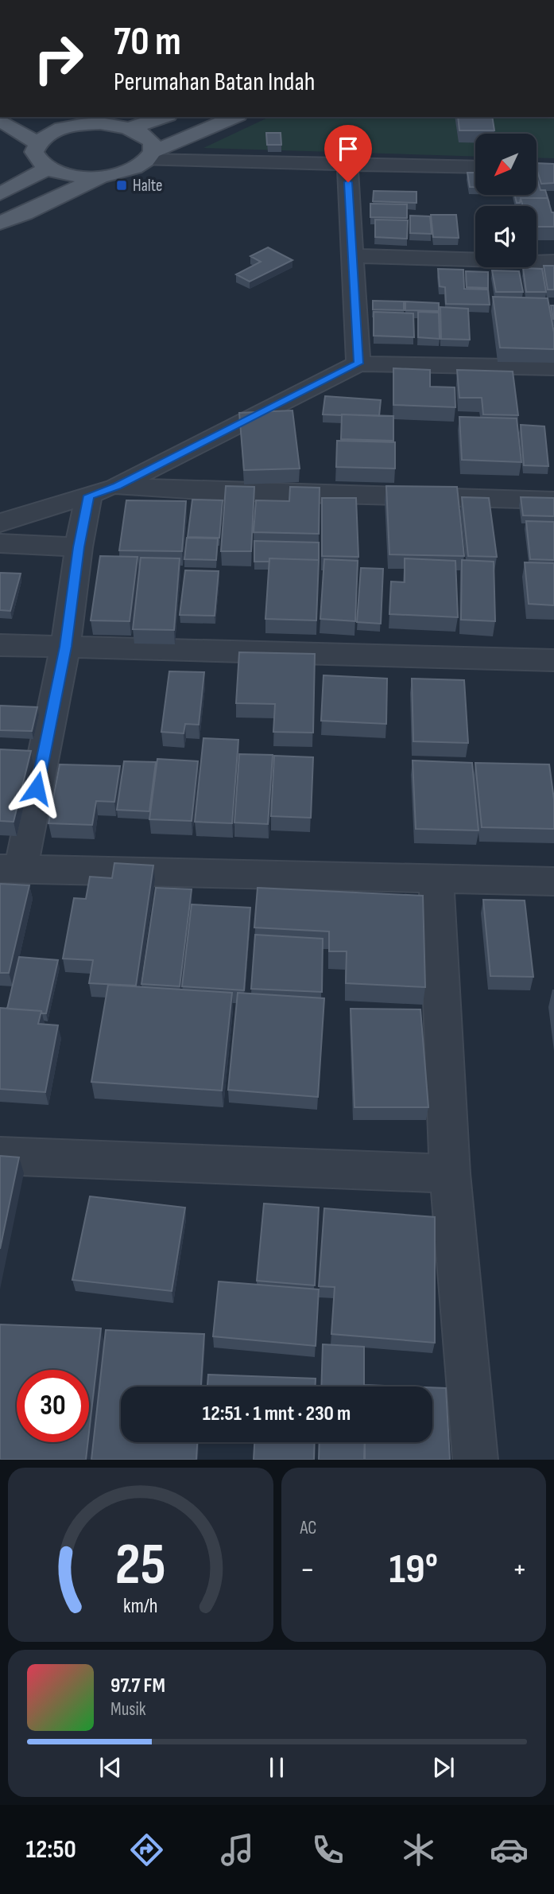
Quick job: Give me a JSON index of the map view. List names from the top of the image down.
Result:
{
  "places": {
    "transit": ["Halte"]
  },
  "north": "bottom left",
  "page": {
    "turn": ["70 m", "Perumahan Batan Indah"],
    "limit": "30",
    "trip": "12:51 · 1 mnt · 230 m",
    "tile": "AC",
    "heat": ["−", "19°", "+"],
    "song": ["97.7 FM", "Musik"],
    "tabs": "12:50",
    "gauge": ["25", "km/h"]
  }
}
